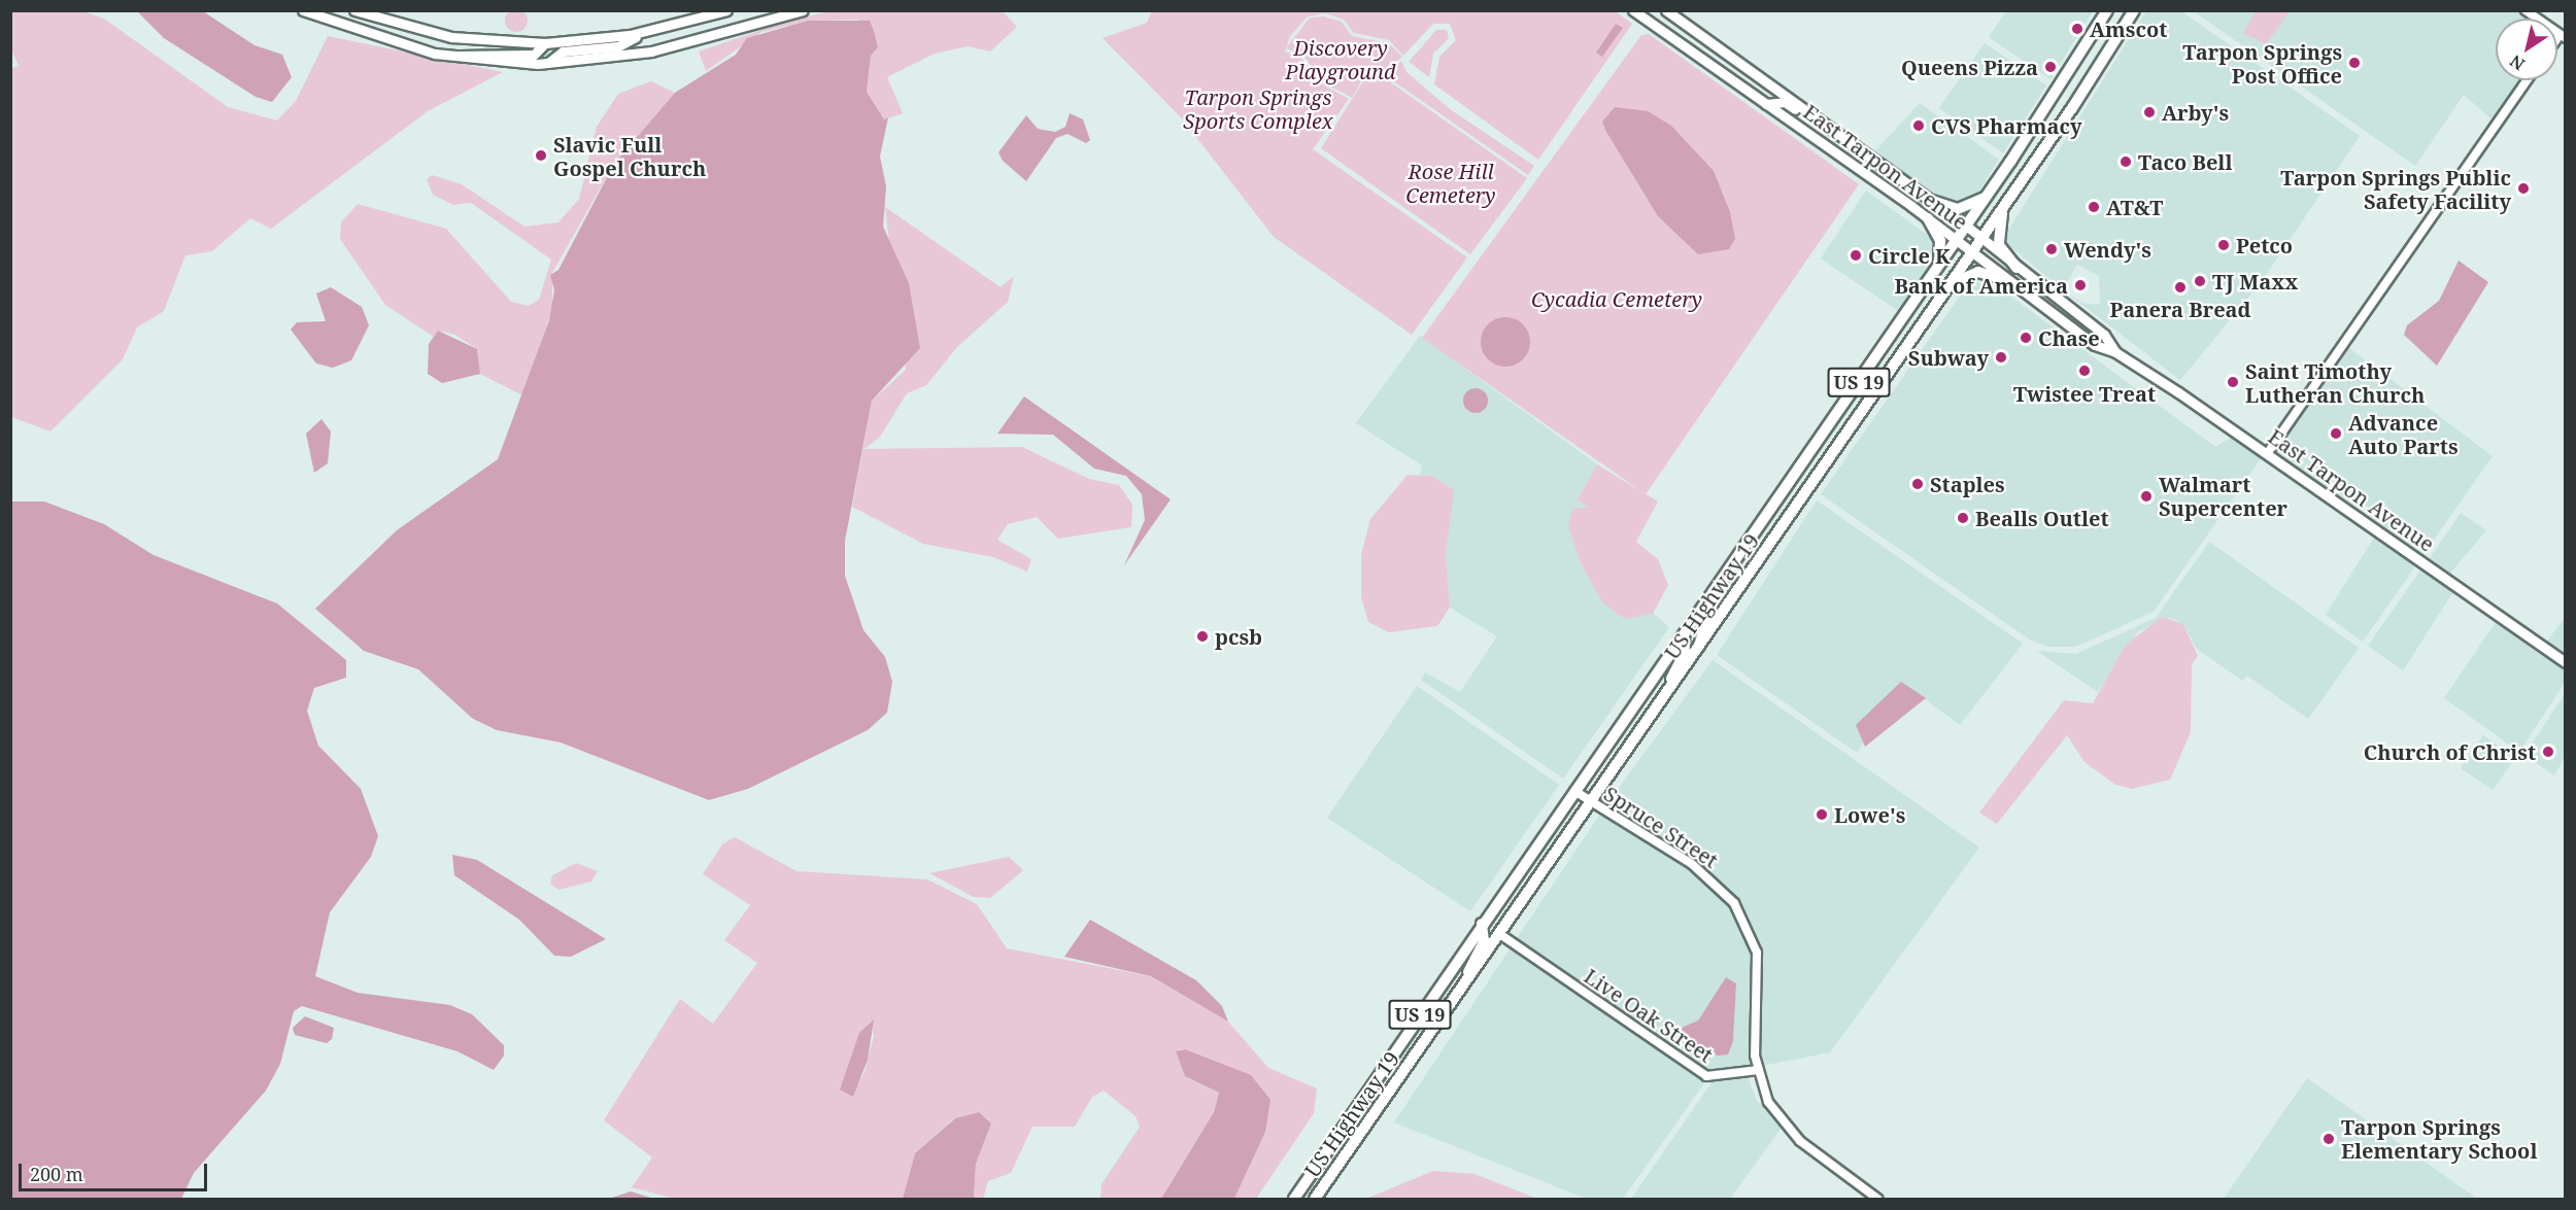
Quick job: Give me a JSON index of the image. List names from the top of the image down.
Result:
{
  "streets": {
    "highway": ["US 19", "US Highway 19"],
    "main road": ["East Tarpon Avenue"],
    "street": ["Spruce Street", "Live Oak Street"]
  },
  "crossings": [
    ["East Tarpon Avenue", "US Highway 19"],
    ["US Highway 19", "Spruce Street"],
    ["US Highway 19", "Live Oak Street"],
    ["Spruce Street", "Live Oak Street"]
  ],
  "parks": [
    "Discovery Playground",
    "Tarpon Springs Sports Complex",
    "Rose Hill Cemetery",
    "Cycadia Cemetery"
  ],
  "places": [
    "Amscot",
    "Tarpon Springs Post Office",
    "Queens Pizza",
    "Arby's",
    "CVS Pharmacy",
    "Slavic Full Gospel Church",
    "Taco Bell",
    "Tarpon Springs Public Safety Facility",
    "AT&T",
    "Petco",
    "Wendy's",
    "Circle K",
    "TJ Maxx",
    "Bank of America",
    "Panera Bread",
    "Chase",
    "Subway",
    "Twistee Treat",
    "Saint Timothy Lutheran Church",
    "Advance Auto Parts",
    "Staples",
    "Walmart Supercenter",
    "Bealls Outlet",
    "pcsb",
    "Church of Christ",
    "Lowe's",
    "Tarpon Springs Elementary School"
  ],
  "scale_bar": "200 m",
  "north": "bottom left"
}
